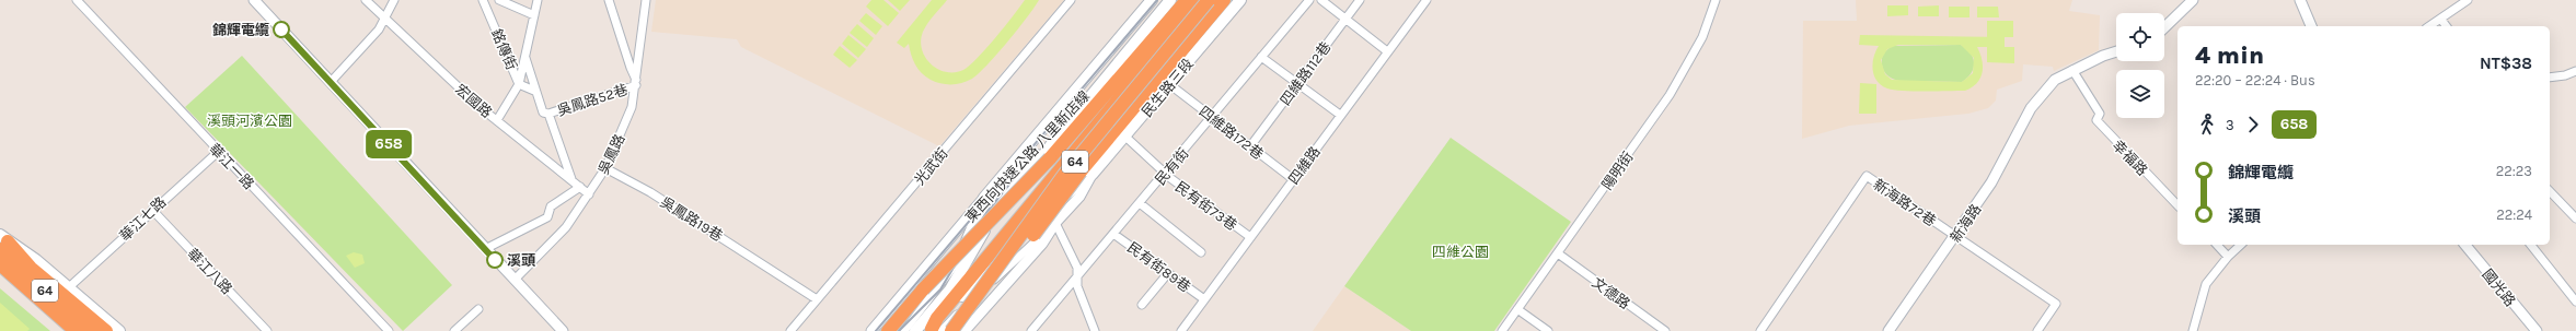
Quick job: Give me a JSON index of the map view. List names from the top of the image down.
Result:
{
  "streets": {
    "highway": ["東西向快速公路 八里新店線", "64"],
    "main road": ["民生路三段"],
    "street": [
      "銘傳街",
      "四維路112巷",
      "吳鳳路52巷",
      "宏國路",
      "四維路172巷",
      "吳鳳路",
      "幸福路",
      "四維路",
      "華江一路",
      "光武街",
      "民有街",
      "陽明街",
      "新海路72巷",
      "民有街73巷",
      "華江七路",
      "吳鳳路19巷",
      "新海路",
      "民有街89巷",
      "華江八路",
      "國光路",
      "文德路"
    ]
  },
  "crossings": [
    ["銘傳街", "吳鳳路52巷"],
    ["銘傳街", "宏國路"],
    ["四維路112巷", "四維路172巷"],
    ["民生路三段", "四維路172巷"],
    ["民生路三段", "民有街73巷"],
    ["吳鳳路52巷", "吳鳳路"],
    ["宏國路", "吳鳳路"],
    ["四維路172巷", "四維路"],
    ["四維路172巷", "民有街"],
    ["吳鳳路", "吳鳳路19巷"],
    ["幸福路", "新海路"],
    ["四維路", "民有街73巷"],
    ["四維路", "民有街89巷"],
    ["華江一路", "華江七路"],
    ["光武街", "吳鳳路19巷"],
    ["民有街", "民有街73巷"],
    ["民有街", "民有街89巷"],
    ["陽明街", "文德路"],
    ["新海路72巷", "新海路"],
    ["華江七路", "華江八路"]
  ],
  "parks": ["溪頭河濱公園", "四維公園"],
  "places": ["錦輝電纜", "溪頭"],
  "lines": ["bus line 658"],
  "page": {
    "on_map": "658",
    "heading": ["4 min", "22:20 – 22:24 · Bus", "NT$38"],
    "legs": ["3", "658"],
    "list": [
      {
        "name": "錦輝電纜",
        "value": "22:23"
      },
      {
        "name": "溪頭",
        "value": "22:24"
      }
    ]
  }
}
